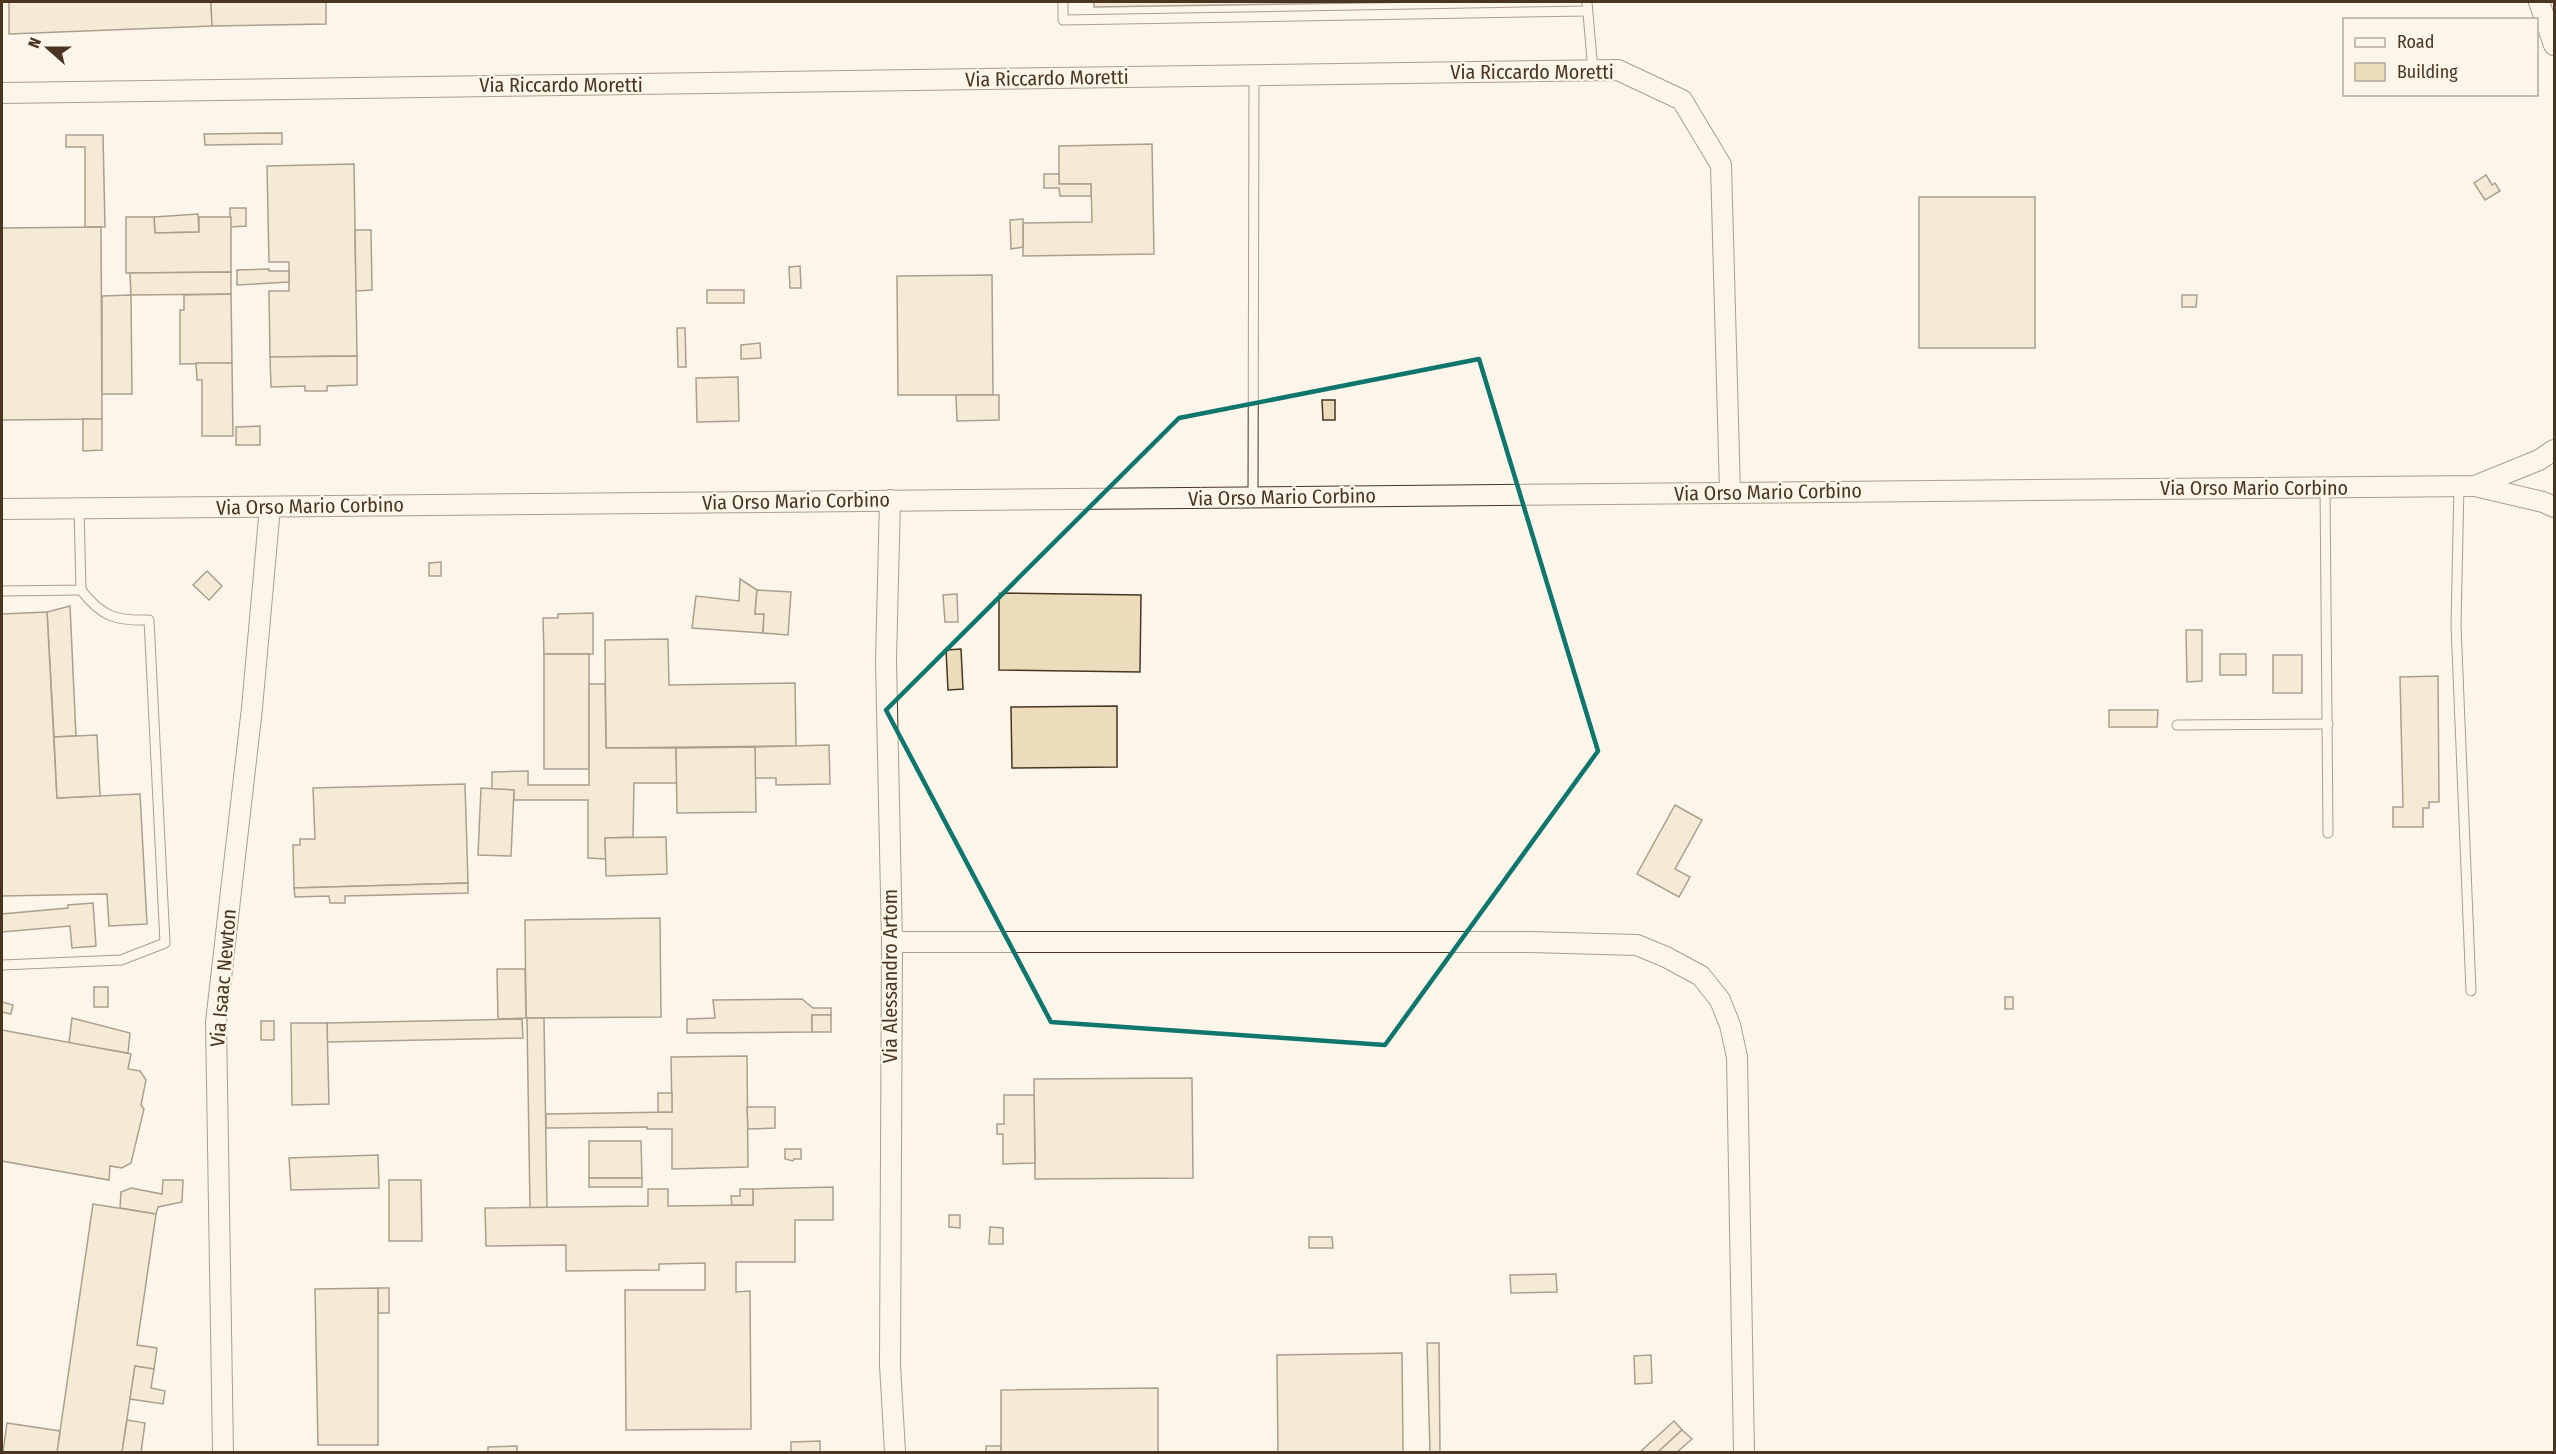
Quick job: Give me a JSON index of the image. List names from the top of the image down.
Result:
{
  "streets": {
    "street": [
      "Via Riccardo Moretti",
      "Via Orso Mario Corbino",
      "Via Alessandro Artom",
      "Via Isaac Newton"
    ]
  },
  "crossings": [
    ["Via Riccardo Moretti", "Via Orso Mario Corbino"],
    ["Via Orso Mario Corbino", "Via Alessandro Artom"],
    ["Via Orso Mario Corbino", "Via Isaac Newton"]
  ],
  "legend": ["Road", "Building"],
  "north": "left"
}
